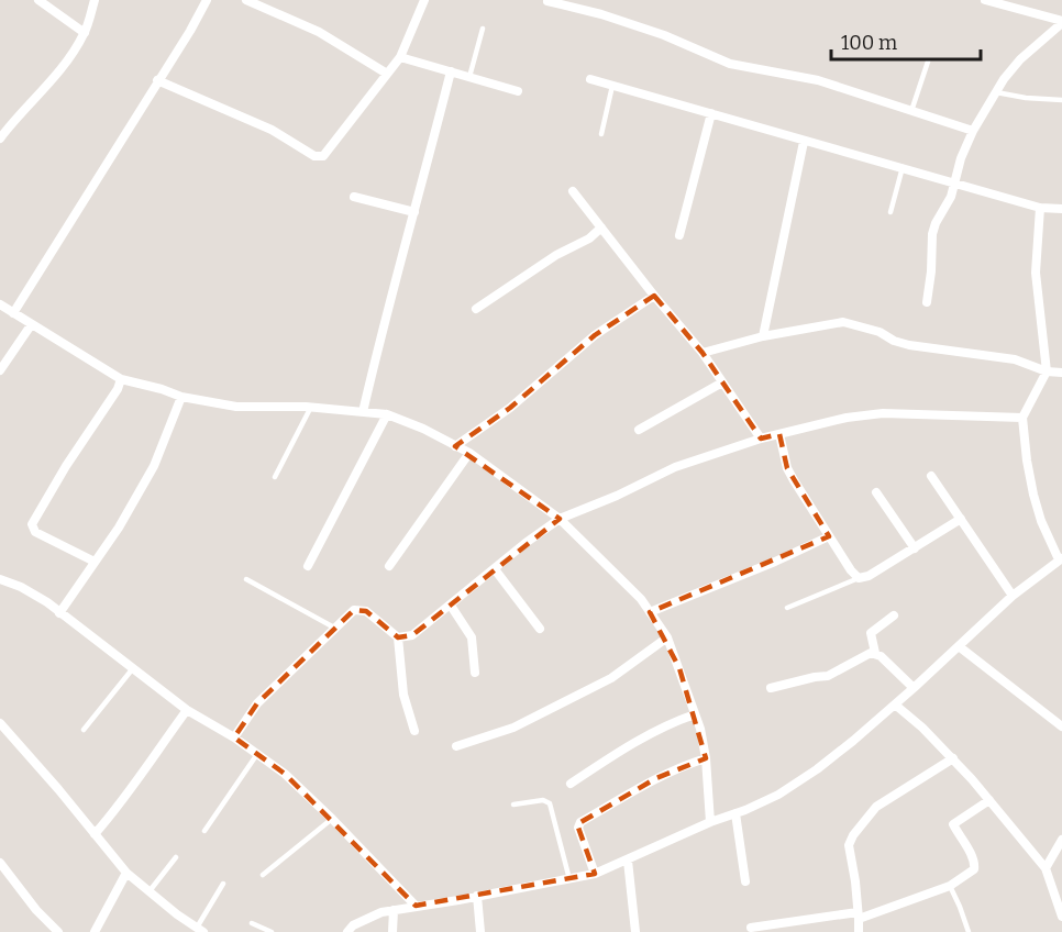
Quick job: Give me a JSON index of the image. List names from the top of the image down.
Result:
{
  "scale_bar": "100 m"
}
